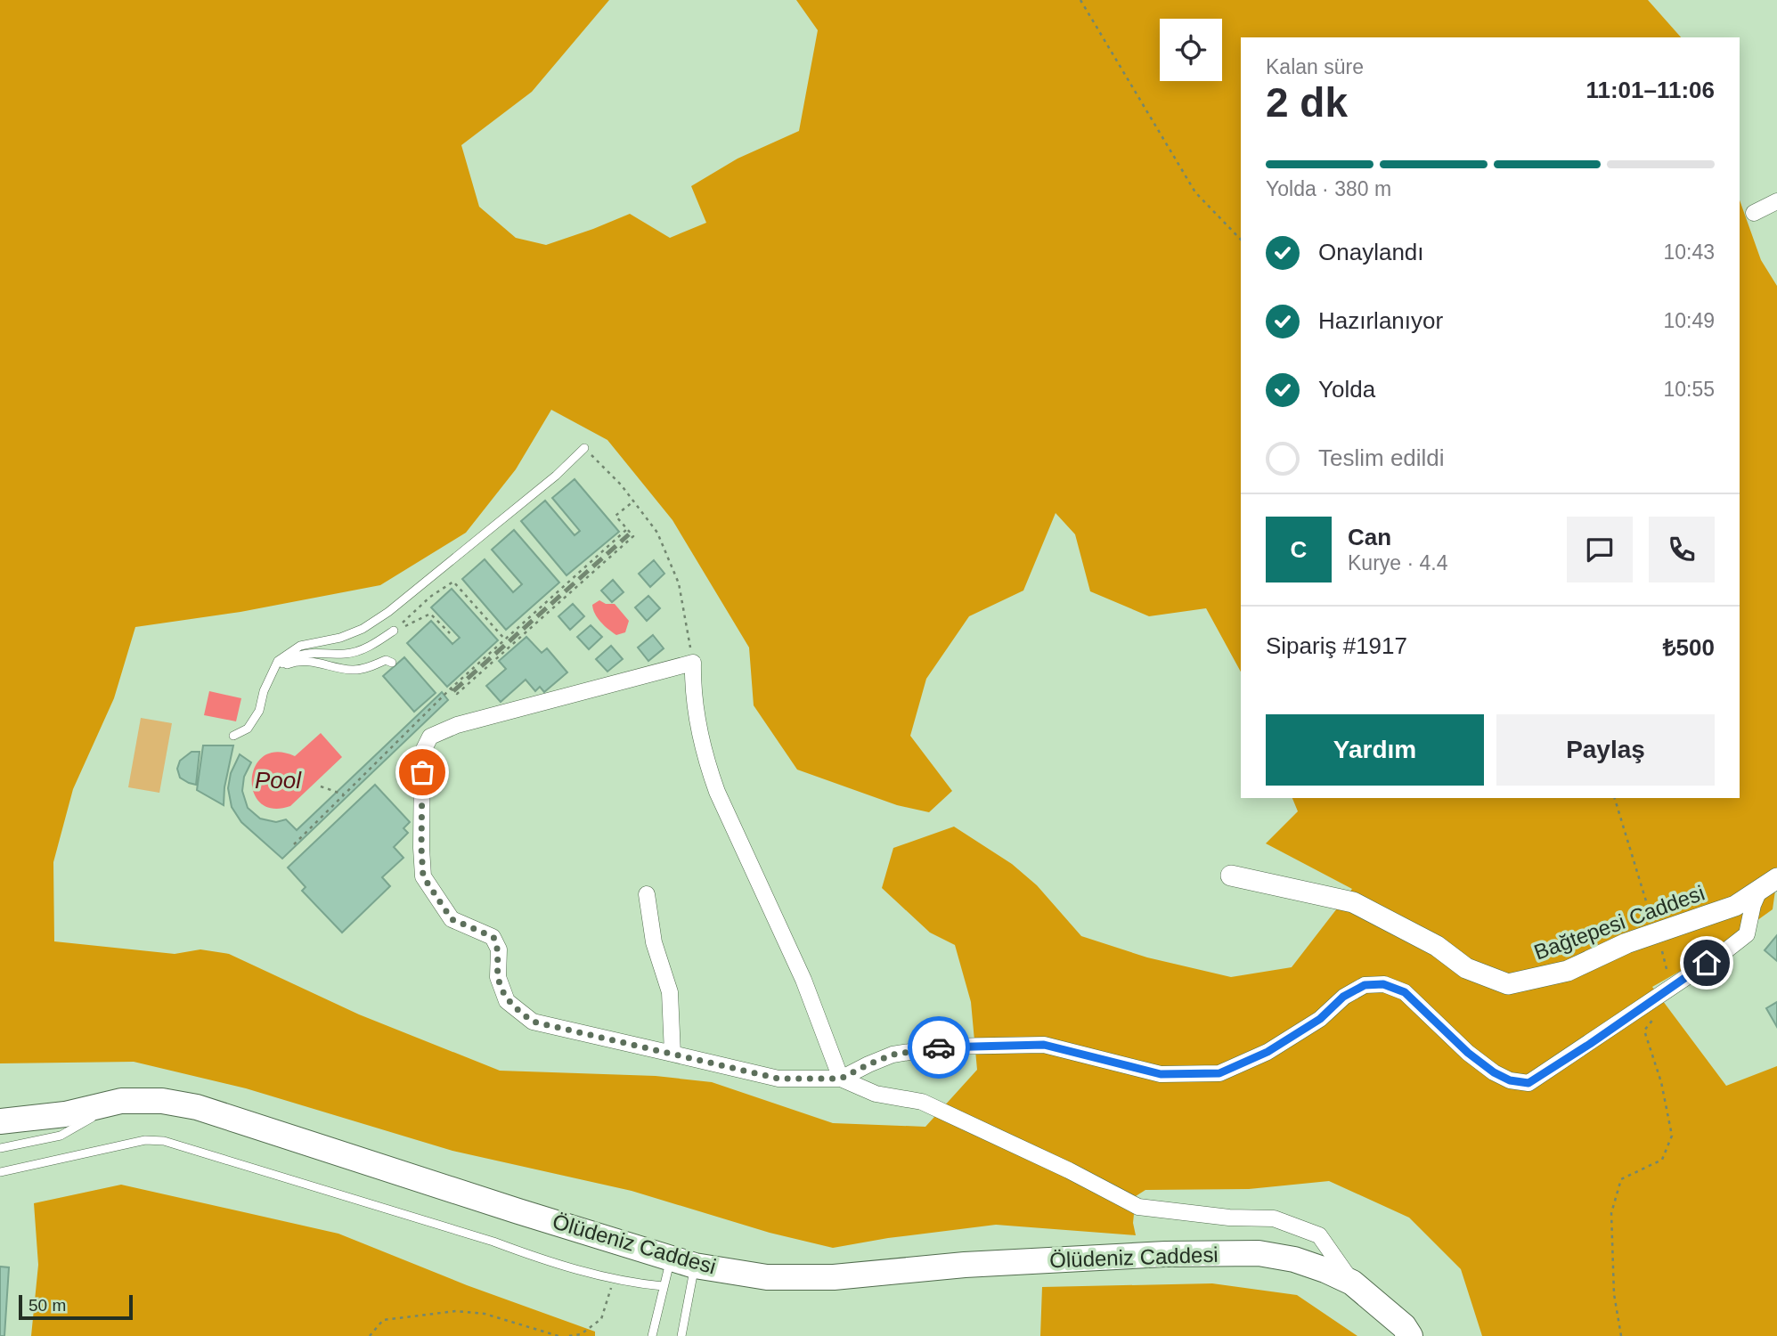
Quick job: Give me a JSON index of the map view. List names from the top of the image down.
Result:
{
  "streets": {
    "main road": ["Ölüdeniz Caddesi"],
    "street": ["Bağtepesi Caddesi"]
  },
  "water": ["Pool"],
  "scale_bar": "50 m",
  "page": {
    "heading": ["2 dk", "Kalan süre", "11:01–11:06"],
    "panel": [
      "Can",
      "Kurye · 4.4",
      "Sipariş #1917",
      "₺500"
    ],
    "bar": "Yolda · 380 m",
    "list": [
      ["Onaylandı", "10:43"],
      ["Hazırlanıyor", "10:49"],
      ["Yolda", "10:55"],
      "Teslim edildi"
    ],
    "round": "C",
    "buttons": ["Yardım", "Paylaş"],
    "scale": "50 m"
  }
}
